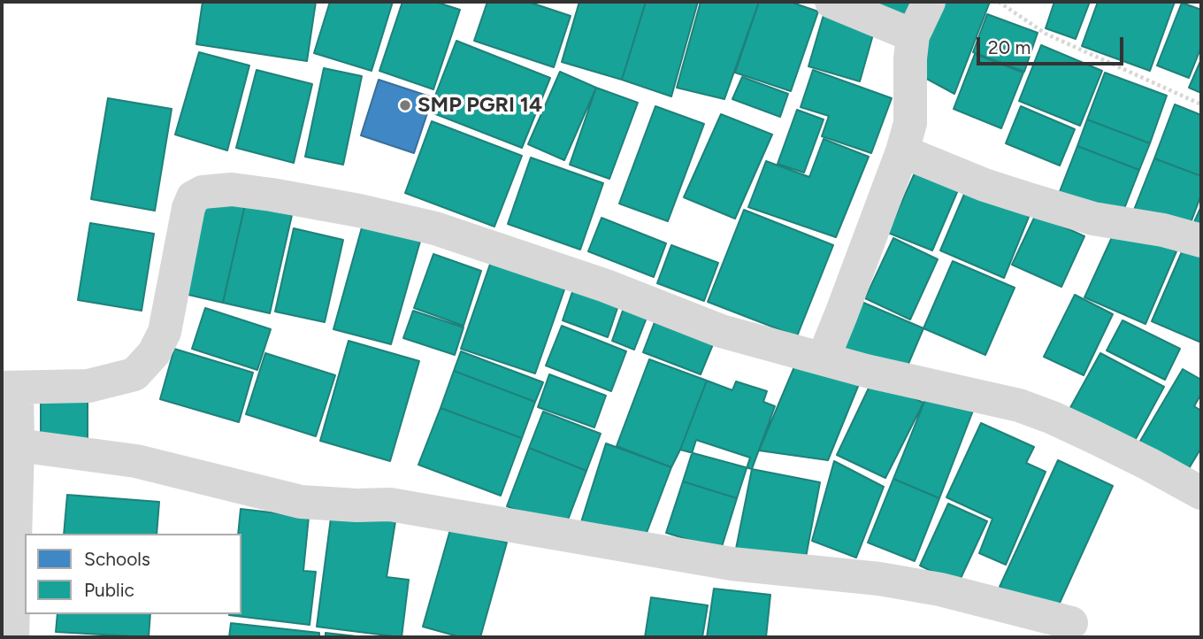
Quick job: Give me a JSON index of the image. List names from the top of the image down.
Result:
{
  "places": ["SMP PGRI 14"],
  "legend": ["Schools", "Public"],
  "scale_bar": "20 m"
}
